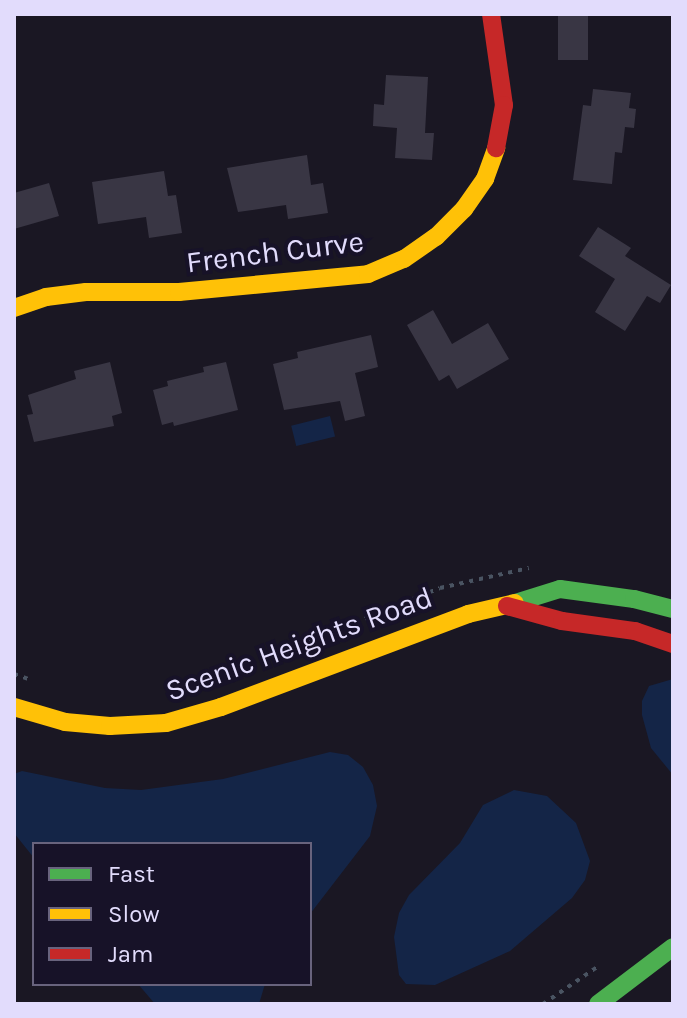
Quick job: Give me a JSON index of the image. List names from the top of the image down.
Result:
{
  "streets": {
    "street": ["French Curve", "Scenic Heights Road"]
  },
  "legend": ["Fast", "Slow", "Jam"]
}
